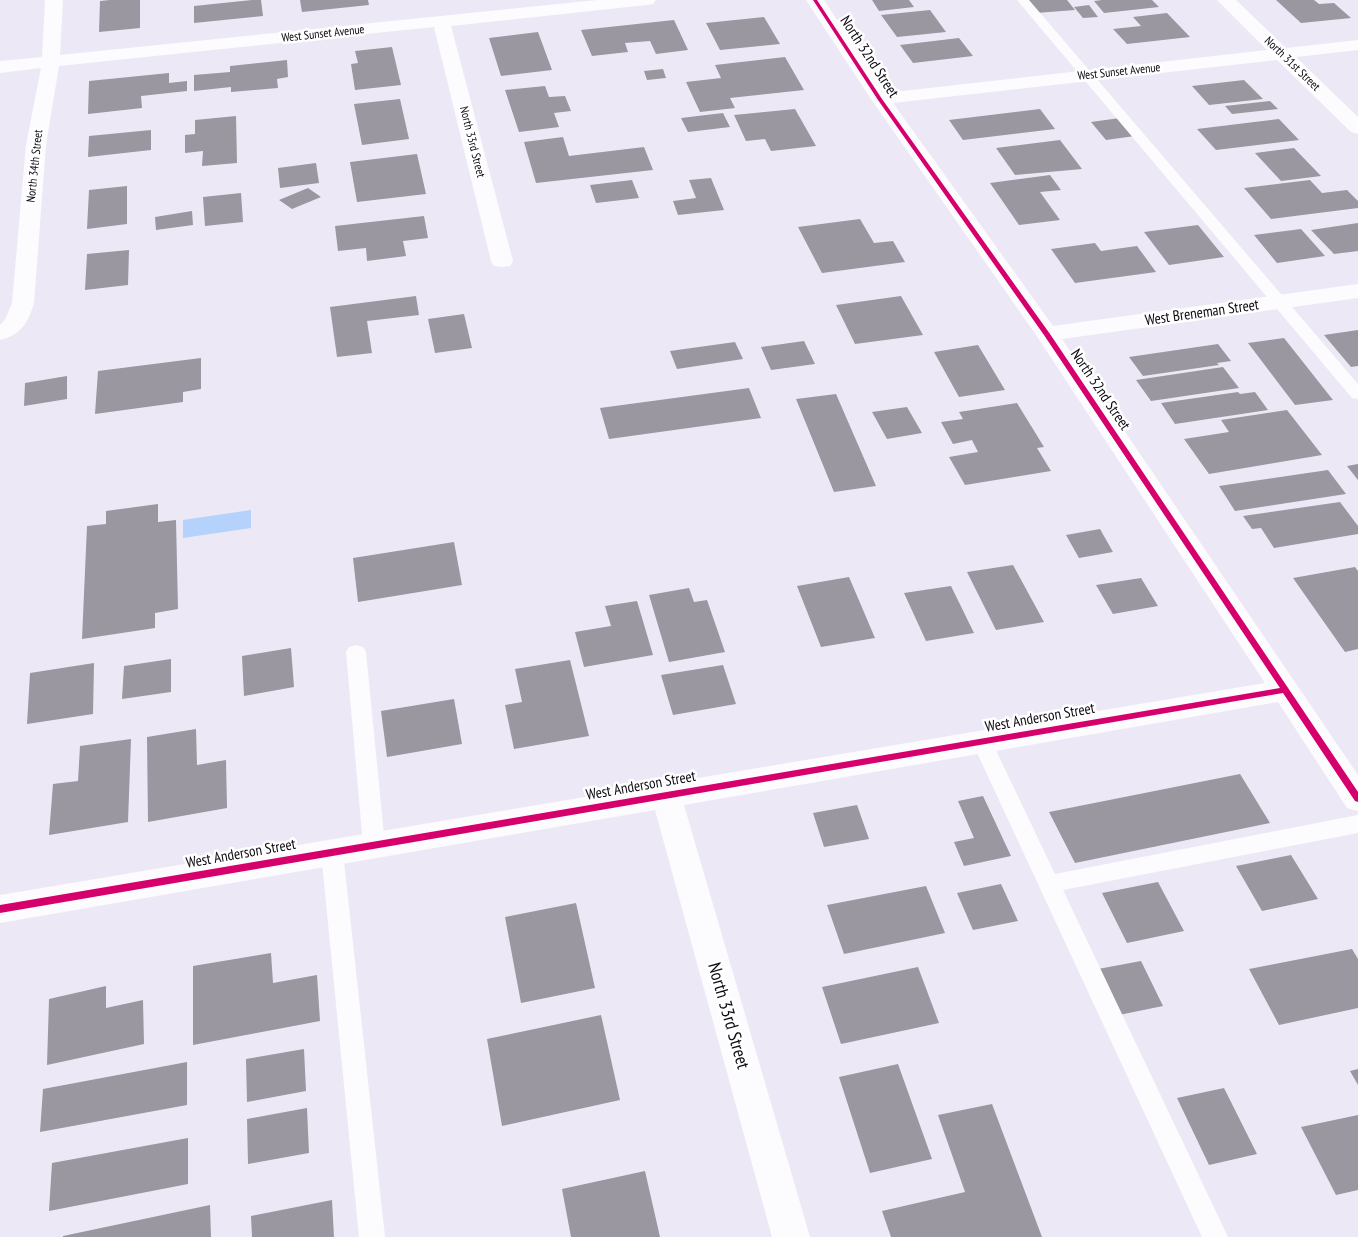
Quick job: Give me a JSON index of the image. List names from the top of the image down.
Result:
{
  "streets": {
    "street": [
      "West Sunset Avenue",
      "North 32nd Street",
      "North 31st Street",
      "North 33rd Street",
      "North 34th Street",
      "West Breneman Street",
      "West Anderson Street"
    ]
  },
  "crossings": [
    ["West Sunset Avenue", "North 32nd Street"],
    ["West Sunset Avenue", "North 31st Street"],
    ["West Sunset Avenue", "North 33rd Street"],
    ["West Sunset Avenue", "North 34th Street"],
    ["North 32nd Street", "West Breneman Street"],
    ["North 32nd Street", "West Anderson Street"],
    ["North 33rd Street", "West Anderson Street"]
  ]
}
